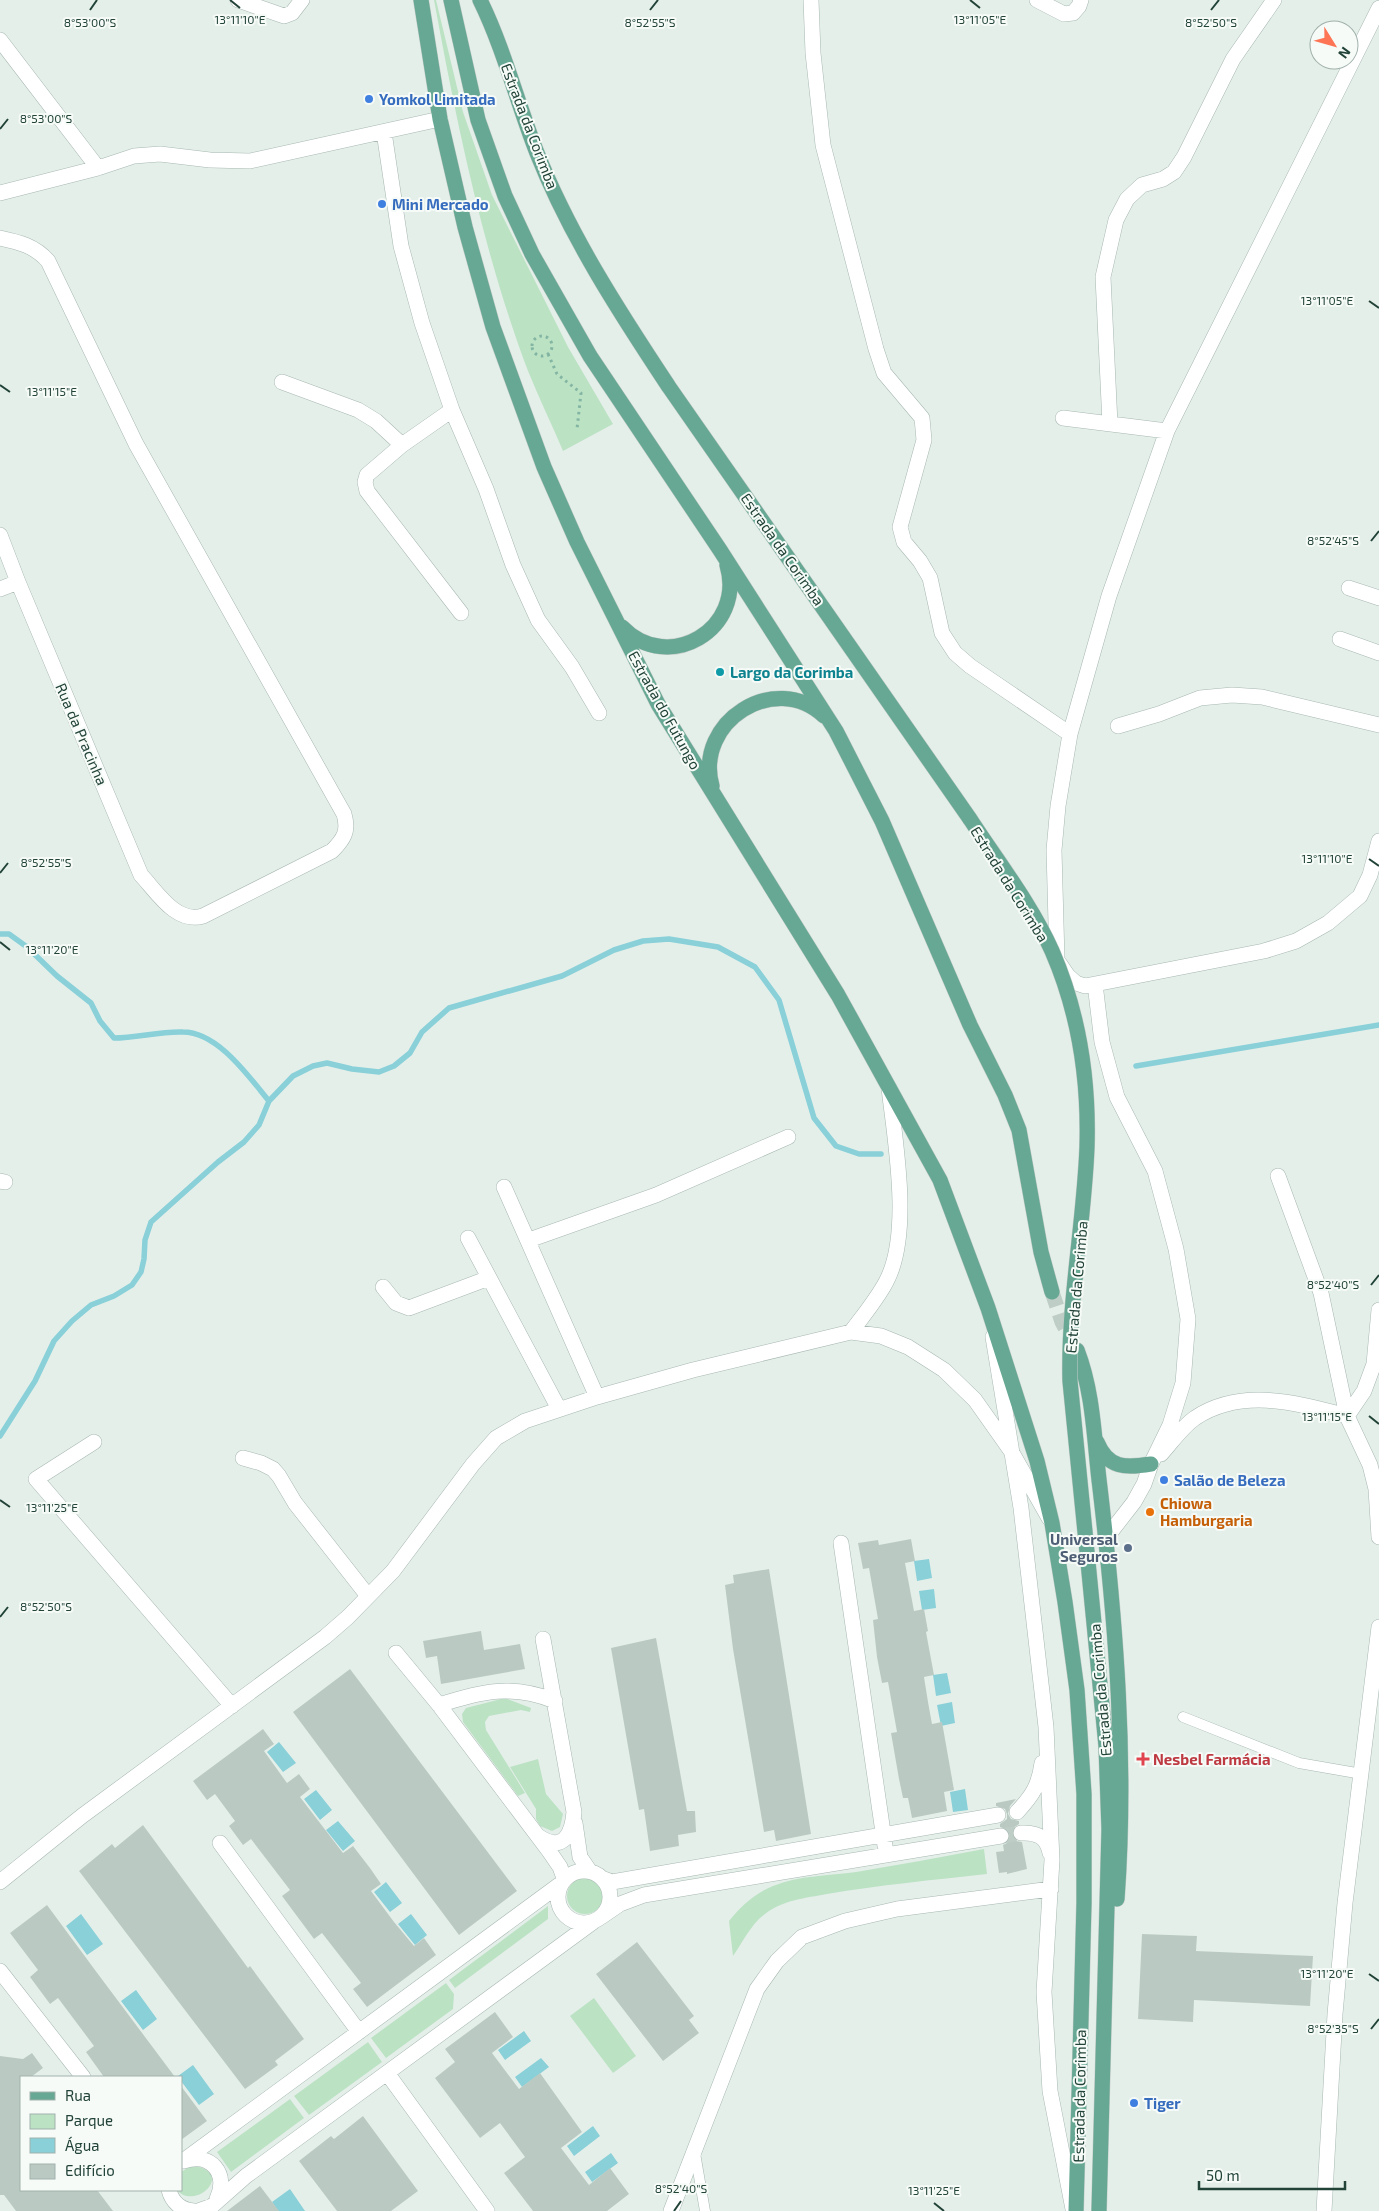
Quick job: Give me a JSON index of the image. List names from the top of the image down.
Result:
{
  "streets": {
    "main road": ["Estrada da Corimba", "Estrada do Futungo"],
    "street": ["Rua da Pracinha"]
  },
  "crossings": [
    ["Estrada da Corimba", "Estrada do Futungo"]
  ],
  "places": {
    "other": [
      "Yomkol Limitada",
      "Mini Mercado",
      "Largo da Corimba",
      "Salão de Beleza",
      "Chiowa Hamburgaria",
      "Universal Seguros",
      "Tiger"
    ],
    "health": ["Nesbel Farmácia"]
  },
  "legend": [
    "Rua",
    "Parque",
    "Água",
    "Edifício"
  ],
  "scale_bar": "50 m",
  "north": "bottom right",
  "coordinates": [
    "13°11'10\"E",
    "13°11'05\"E",
    "8°53'00\"S",
    "8°52'55\"S",
    "8°52'50\"S",
    "13°11'15\"E",
    "8°52'45\"S",
    "13°11'20\"E",
    "8°52'40\"S",
    "13°11'25\"E",
    "8°52'35\"S"
  ]
}
